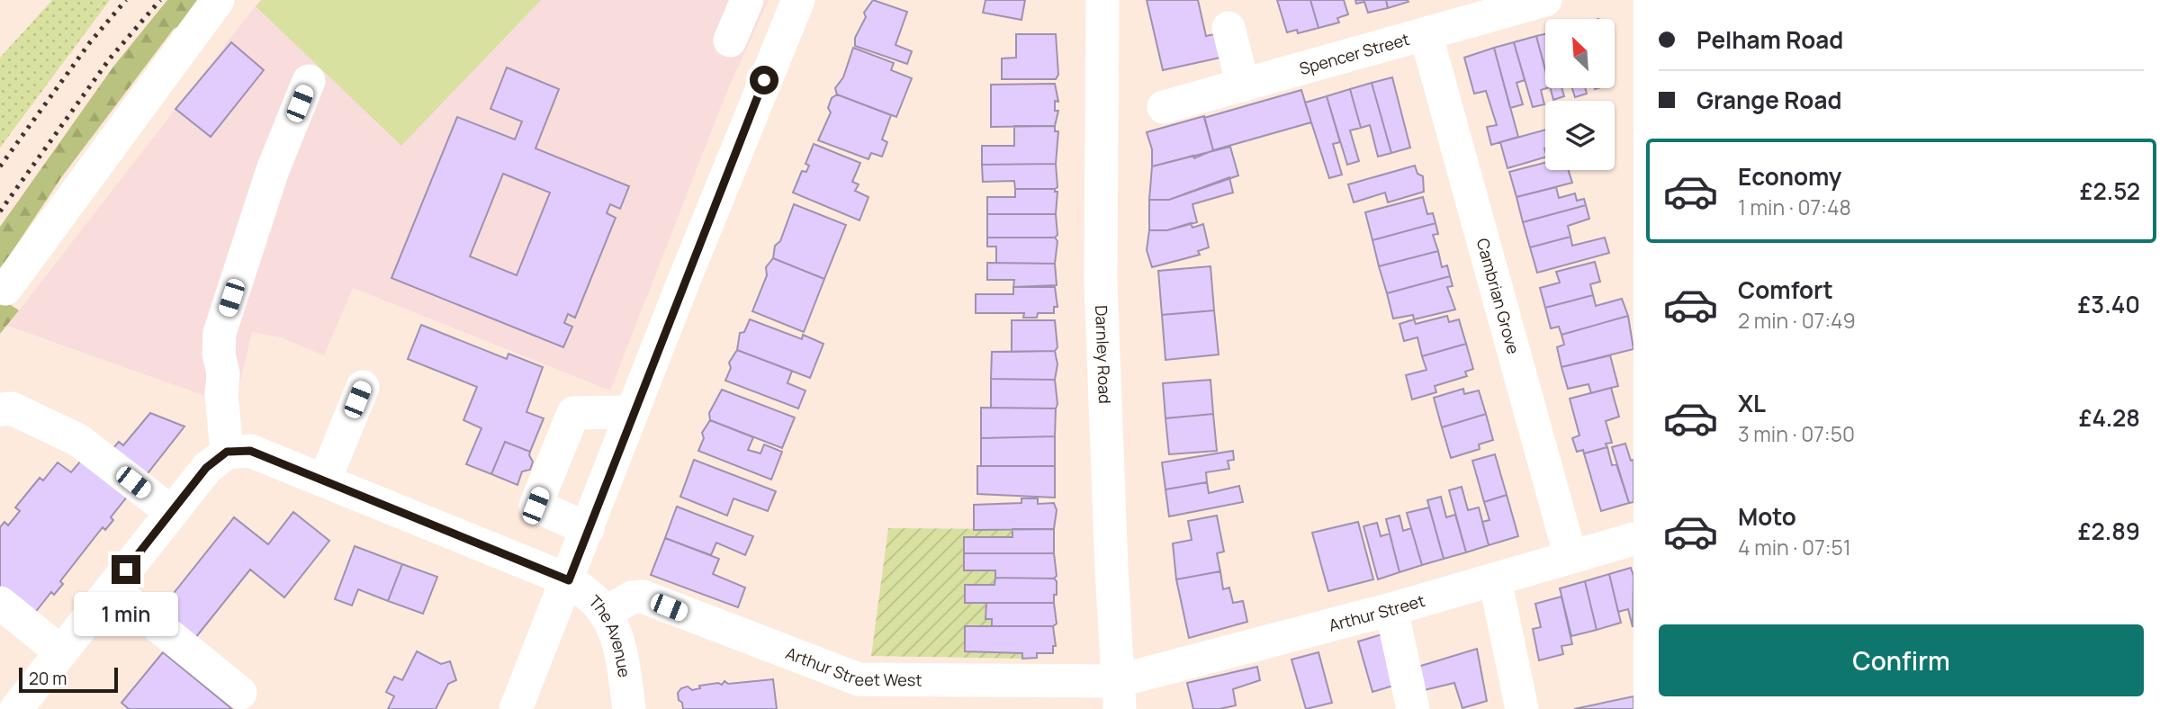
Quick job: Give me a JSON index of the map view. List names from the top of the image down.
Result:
{
  "streets": {
    "street": [
      "Spencer Street",
      "Cambrian Grove",
      "Darnley Road",
      "Arthur Street",
      "The Avenue",
      "Arthur Street West"
    ]
  },
  "crossings": [
    ["Spencer Street", "Cambrian Grove"],
    ["Cambrian Grove", "Arthur Street"],
    ["Darnley Road", "Arthur Street"],
    ["Darnley Road", "Arthur Street West"],
    ["Arthur Street", "Arthur Street West"],
    ["The Avenue", "Arthur Street West"]
  ],
  "scale_bar": "20 m",
  "north": "top left",
  "page": {
    "banner": ["Pelham Road", "Grange Road"],
    "list": [
      {
        "name": "Economy",
        "note": "1 min · 07:48",
        "value": "£2.52"
      },
      {
        "name": "Comfort",
        "note": "2 min · 07:49",
        "value": "£3.40"
      },
      {
        "name": "XL",
        "note": "3 min · 07:50",
        "value": "£4.28"
      },
      {
        "name": "Moto",
        "note": "4 min · 07:51",
        "value": "£2.89"
      }
    ],
    "bubble": "1 min",
    "buttons": "Confirm",
    "scale": "20 m"
  }
}
